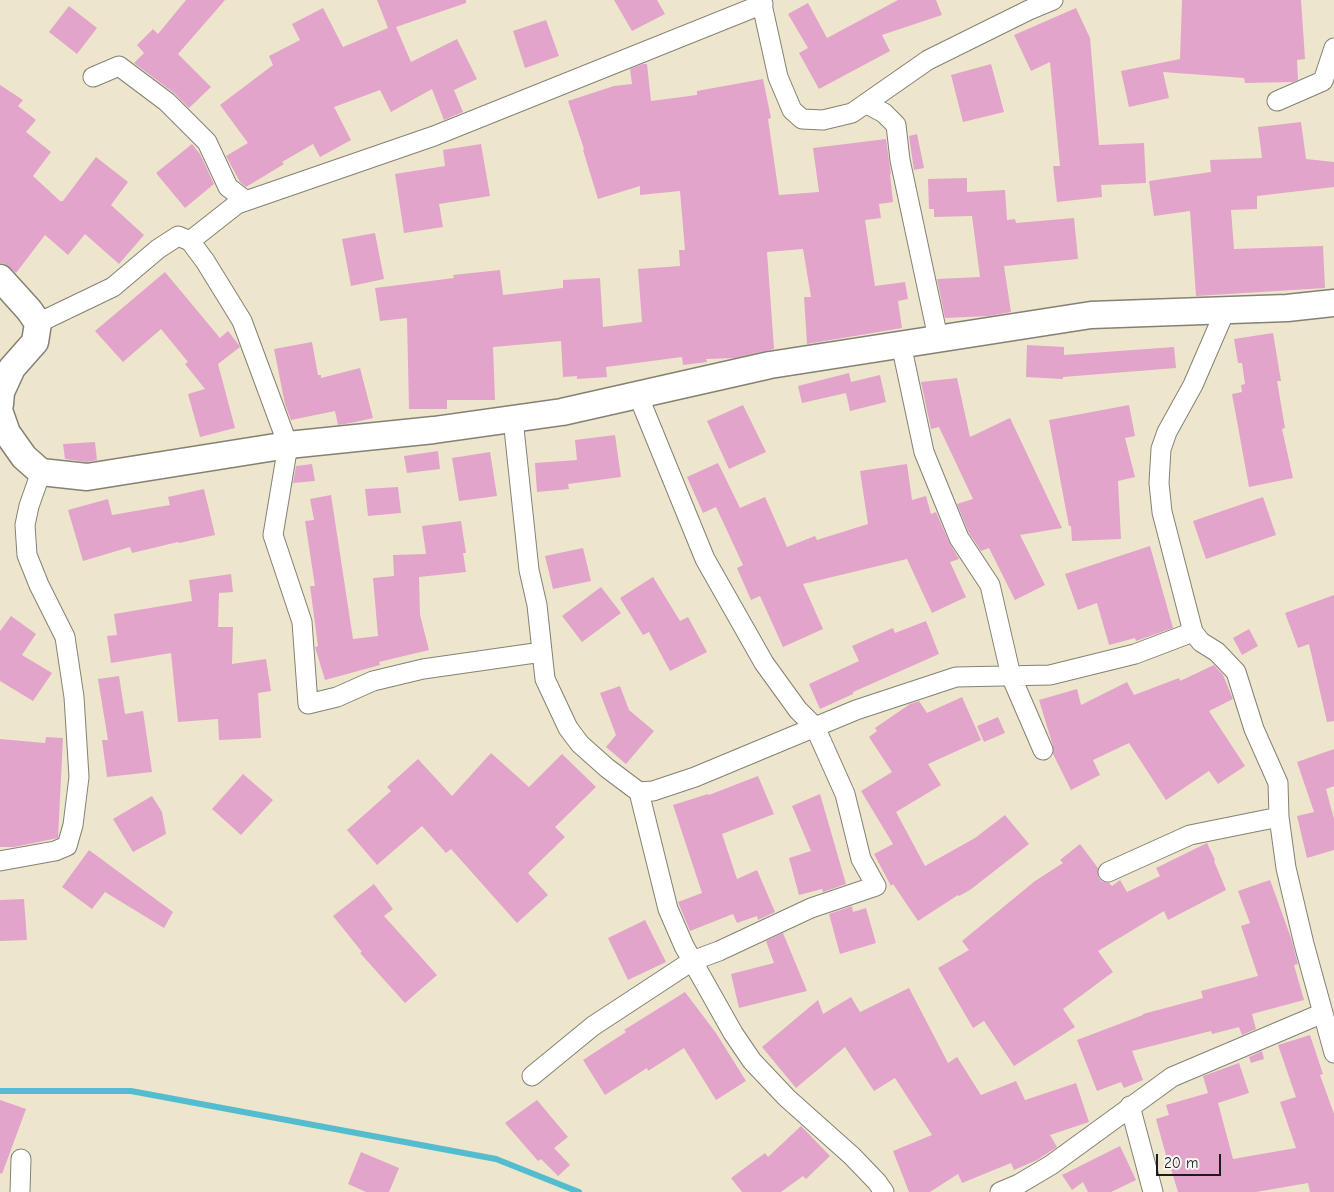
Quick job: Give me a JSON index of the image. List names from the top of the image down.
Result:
{
  "scale_bar": "20 m"
}
